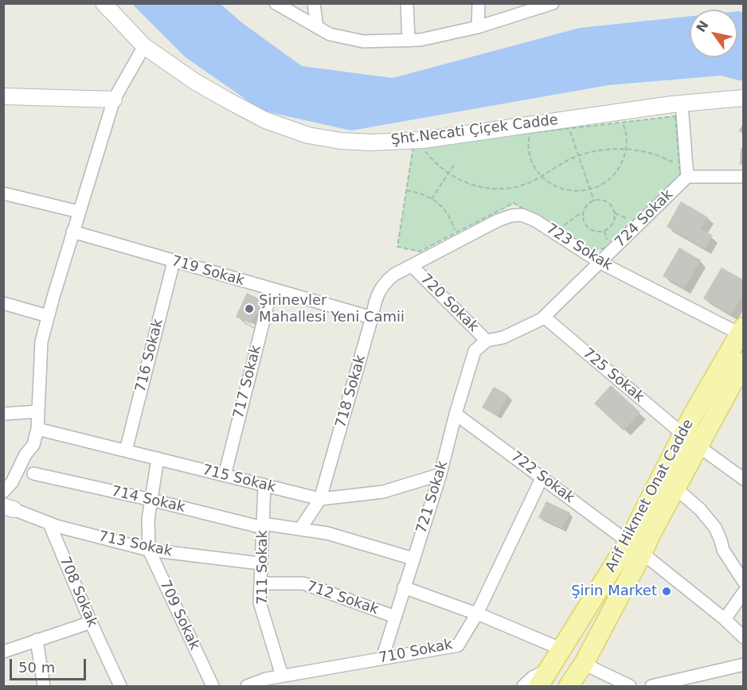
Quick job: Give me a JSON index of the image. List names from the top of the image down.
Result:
{
  "streets": {
    "main road": ["Arif Hikmet Onat Cadde"],
    "street": [
      "Şht.Necati Çiçek Cadde",
      "724 Sokak",
      "723 Sokak",
      "719 Sokak",
      "720 Sokak",
      "716 Sokak",
      "725 Sokak",
      "717 Sokak",
      "718 Sokak",
      "722 Sokak",
      "715 Sokak",
      "721 Sokak",
      "714 Sokak",
      "713 Sokak",
      "711 Sokak",
      "708 Sokak",
      "712 Sokak",
      "709 Sokak",
      "710 Sokak"
    ]
  },
  "crossings": [
    ["724 Sokak", "723 Sokak"],
    ["724 Sokak", "720 Sokak"],
    ["724 Sokak", "725 Sokak"],
    ["724 Sokak", "721 Sokak"],
    ["723 Sokak", "720 Sokak"],
    ["723 Sokak", "718 Sokak"],
    ["723 Sokak", "Arif Hikmet Onat Cadde"],
    ["719 Sokak", "716 Sokak"],
    ["719 Sokak", "717 Sokak"],
    ["719 Sokak", "718 Sokak"],
    ["720 Sokak", "718 Sokak"],
    ["720 Sokak", "721 Sokak"],
    ["716 Sokak", "715 Sokak"],
    ["725 Sokak", "Arif Hikmet Onat Cadde"],
    ["717 Sokak", "715 Sokak"],
    ["718 Sokak", "715 Sokak"],
    ["718 Sokak", "714 Sokak"],
    ["722 Sokak", "Arif Hikmet Onat Cadde"],
    ["722 Sokak", "721 Sokak"],
    ["722 Sokak", "710 Sokak"],
    ["715 Sokak", "721 Sokak"],
    ["715 Sokak", "711 Sokak"],
    ["715 Sokak", "709 Sokak"],
    ["721 Sokak", "714 Sokak"],
    ["721 Sokak", "712 Sokak"],
    ["721 Sokak", "710 Sokak"],
    ["714 Sokak", "711 Sokak"],
    ["714 Sokak", "709 Sokak"],
    ["713 Sokak", "711 Sokak"],
    ["713 Sokak", "708 Sokak"],
    ["713 Sokak", "709 Sokak"],
    ["711 Sokak", "712 Sokak"],
    ["711 Sokak", "710 Sokak"]
  ],
  "places": ["Şirinevler Mahallesi Yeni Camii", "Şirin Market"],
  "scale_bar": "50 m",
  "north": "top left"
}
